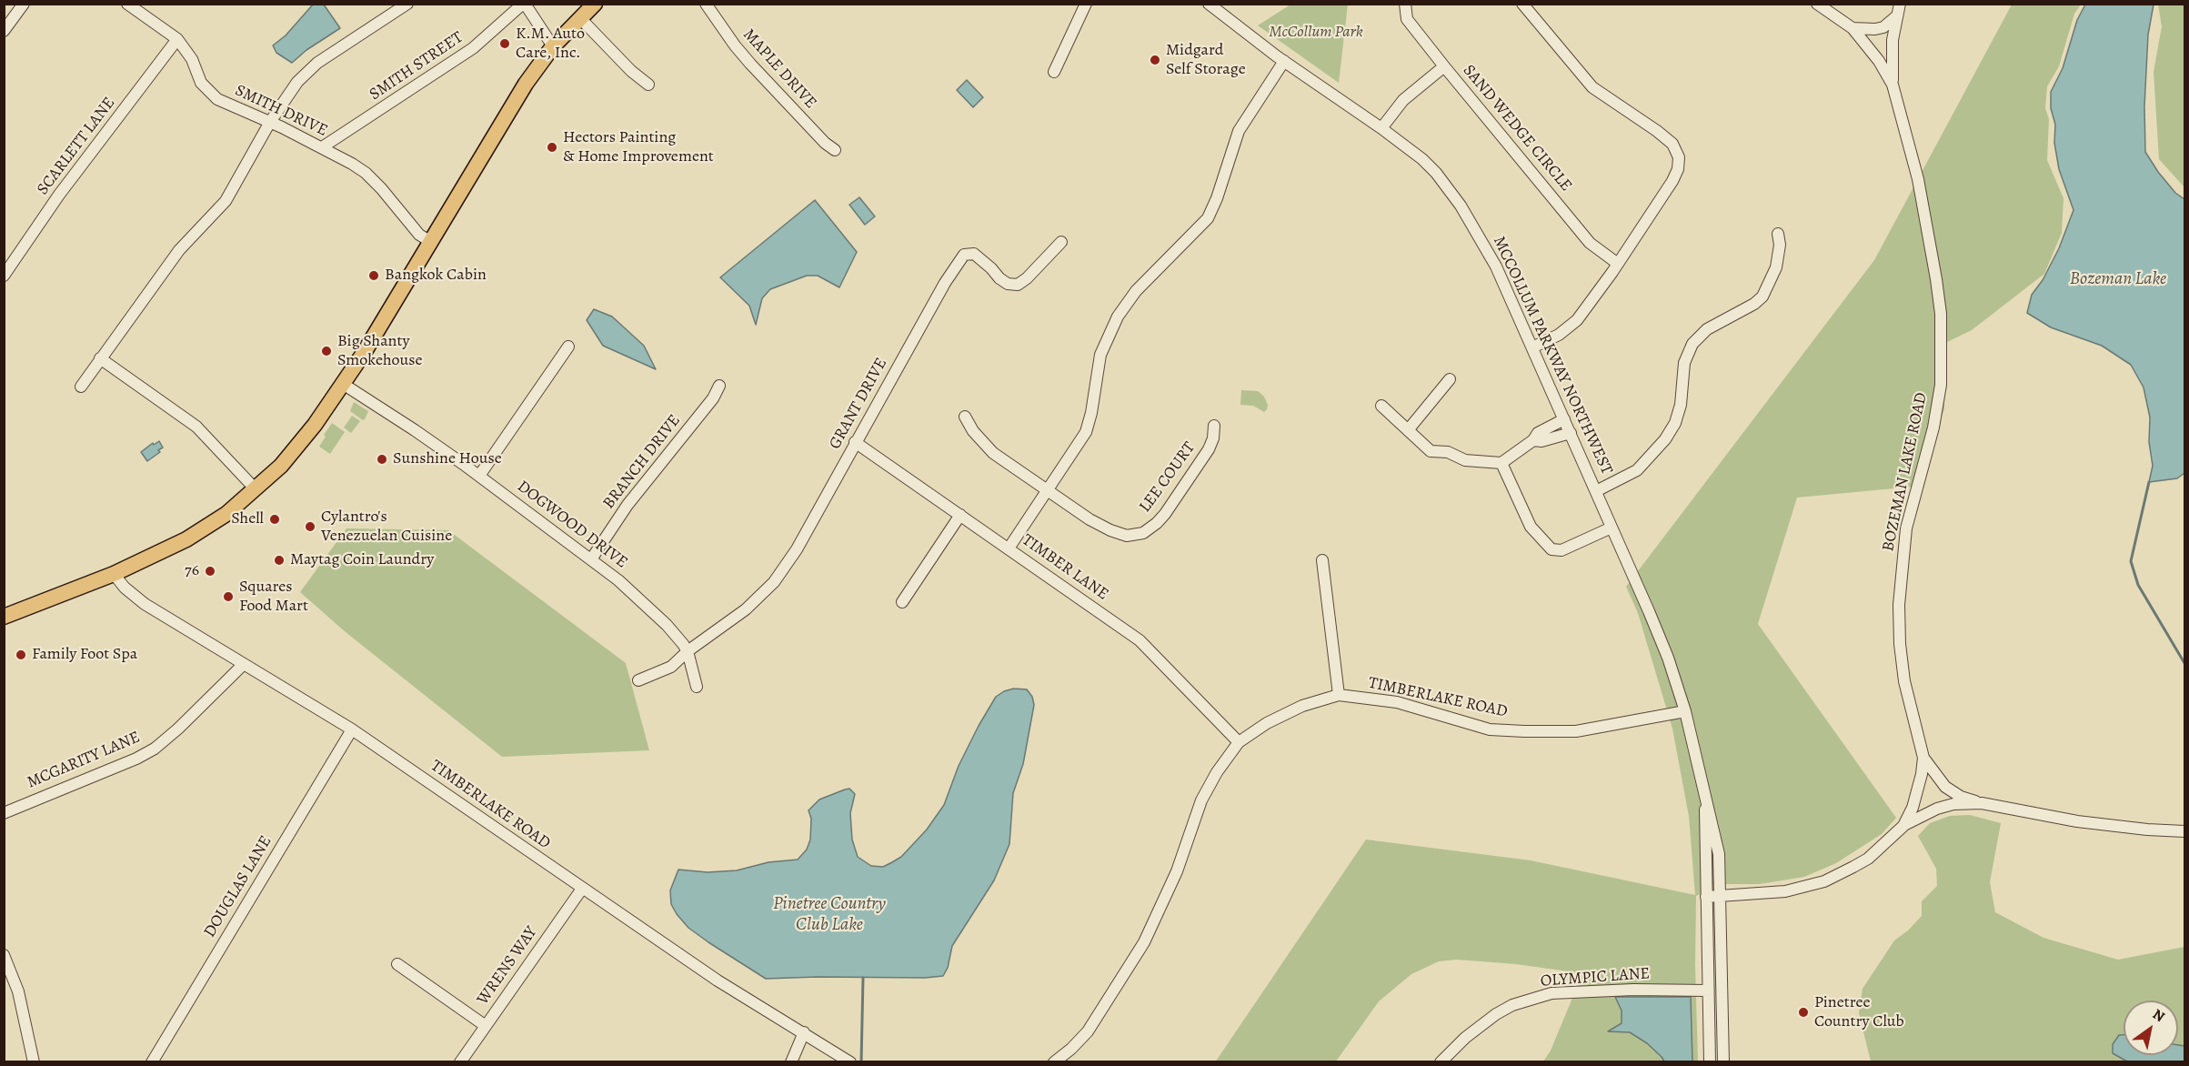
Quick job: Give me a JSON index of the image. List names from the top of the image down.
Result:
{
  "streets": {
    "street": [
      "SMITH STREET",
      "MAPLE DRIVE",
      "SMITH DRIVE",
      "SAND WEDGE CIRCLE",
      "SCARLETT LANE",
      "MCCOLLUM PARKWAY NORTHWEST",
      "GRANT DRIVE",
      "BRANCH DRIVE",
      "BOZEMAN LAKE ROAD",
      "LEE COURT",
      "DOGWOOD DRIVE",
      "TIMBER LANE",
      "TIMBERLAKE ROAD",
      "MCGARITY LANE",
      "DOUGLAS LANE",
      "WRENS WAY",
      "OLYMPIC LANE"
    ]
  },
  "crossings": [
    ["SMITH STREET", "SMITH DRIVE"],
    ["SMITH DRIVE", "SCARLETT LANE"],
    ["MCCOLLUM PARKWAY NORTHWEST", "BOZEMAN LAKE ROAD"],
    ["MCCOLLUM PARKWAY NORTHWEST", "TIMBERLAKE ROAD"],
    ["MCCOLLUM PARKWAY NORTHWEST", "OLYMPIC LANE"],
    ["GRANT DRIVE", "DOGWOOD DRIVE"],
    ["GRANT DRIVE", "TIMBER LANE"],
    ["BRANCH DRIVE", "DOGWOOD DRIVE"],
    ["TIMBER LANE", "TIMBERLAKE ROAD"],
    ["TIMBERLAKE ROAD", "MCGARITY LANE"],
    ["TIMBERLAKE ROAD", "DOUGLAS LANE"],
    ["TIMBERLAKE ROAD", "WRENS WAY"]
  ],
  "water": ["Bozeman Lake", "Pinetree Country Club Lake"],
  "parks": ["McCollum Park"],
  "places": [
    "K.M. Auto Care, Inc.",
    "Midgard Self Storage",
    "Hectors Painting & Home Improvement",
    "Bangkok Cabin",
    "Big Shanty Smokehouse",
    "Sunshine House",
    "Shell",
    "Cylantro's Venezuelan Cuisine",
    "Maytag Coin Laundry",
    "76",
    "Squares Food Mart",
    "Family Foot Spa",
    "Pinetree Country Club"
  ],
  "north": "top right"
}
